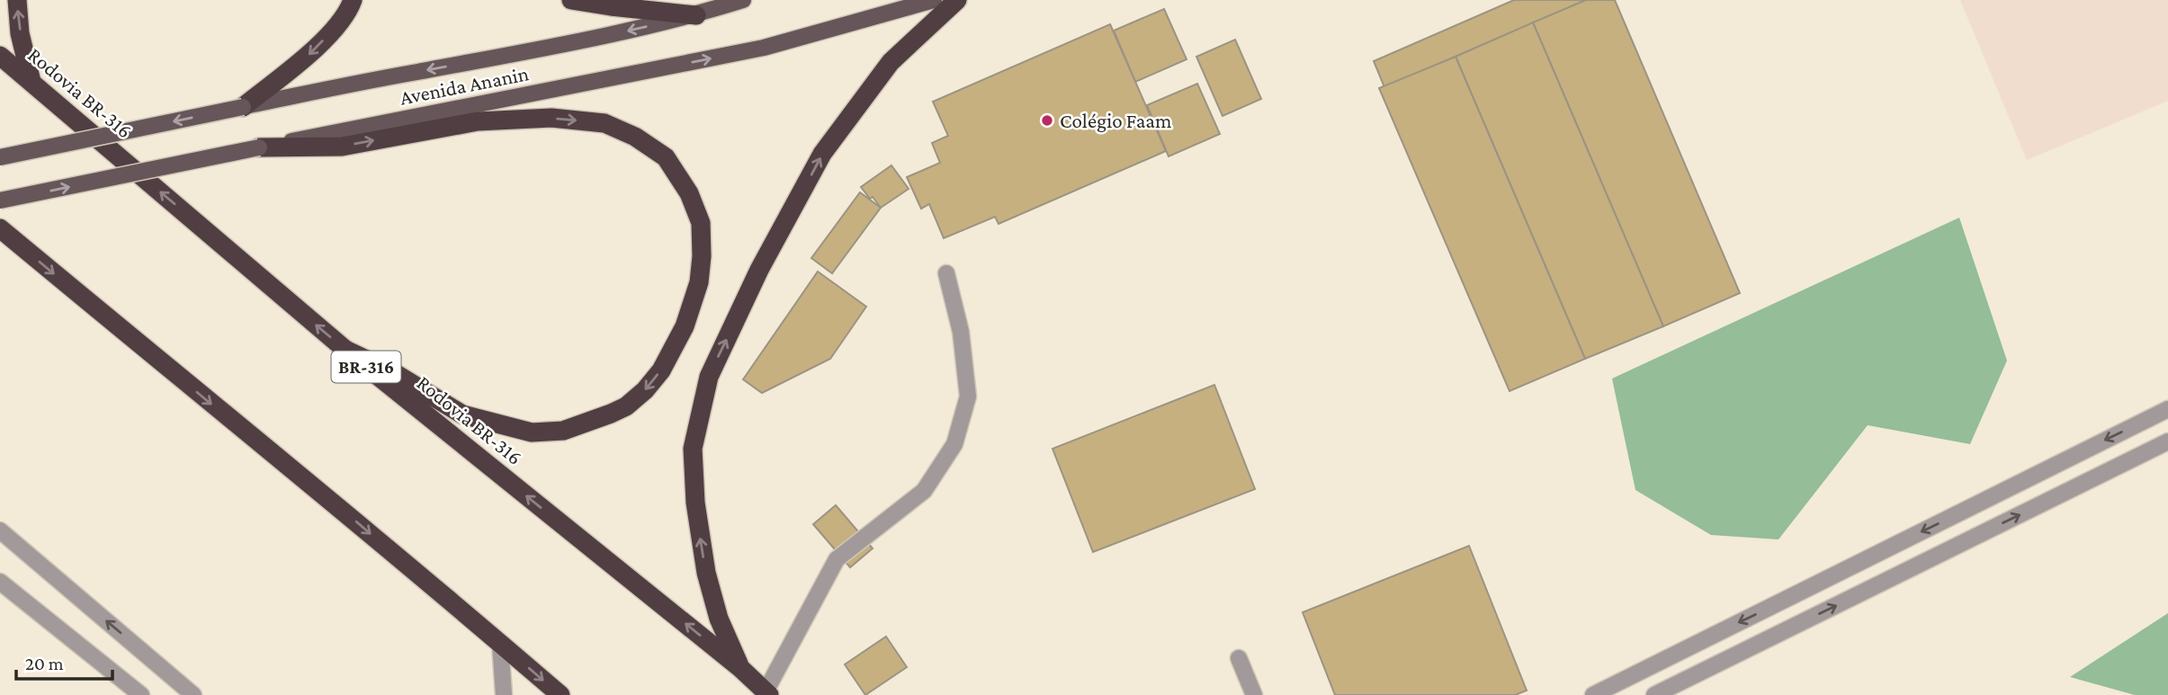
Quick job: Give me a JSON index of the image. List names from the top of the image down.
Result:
{
  "streets": {
    "highway": ["Rodovia BR-316", "BR-316"],
    "main road": ["Avenida Ananin"]
  },
  "places": ["Colégio Faam"],
  "scale_bar": "20 m"
}
